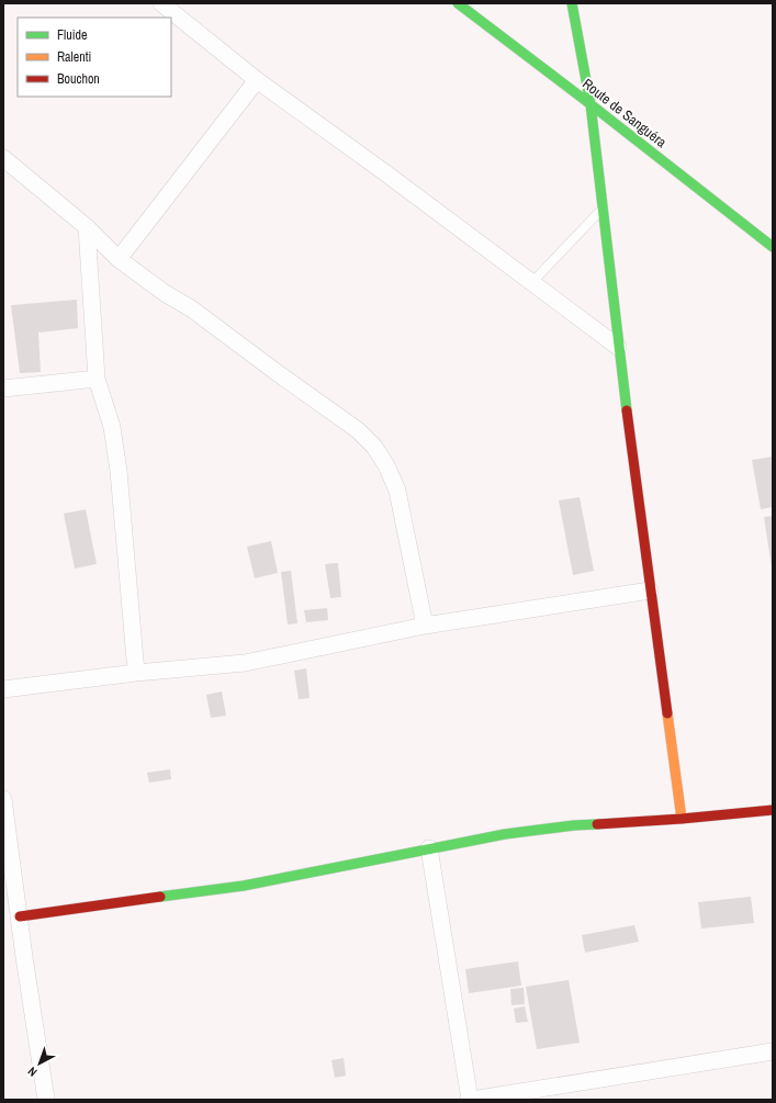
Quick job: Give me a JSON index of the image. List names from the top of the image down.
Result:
{
  "streets": {
    "street": ["Route de Sanguéra"]
  },
  "legend": ["Fluide", "Ralenti", "Bouchon"],
  "north": "bottom left"
}
